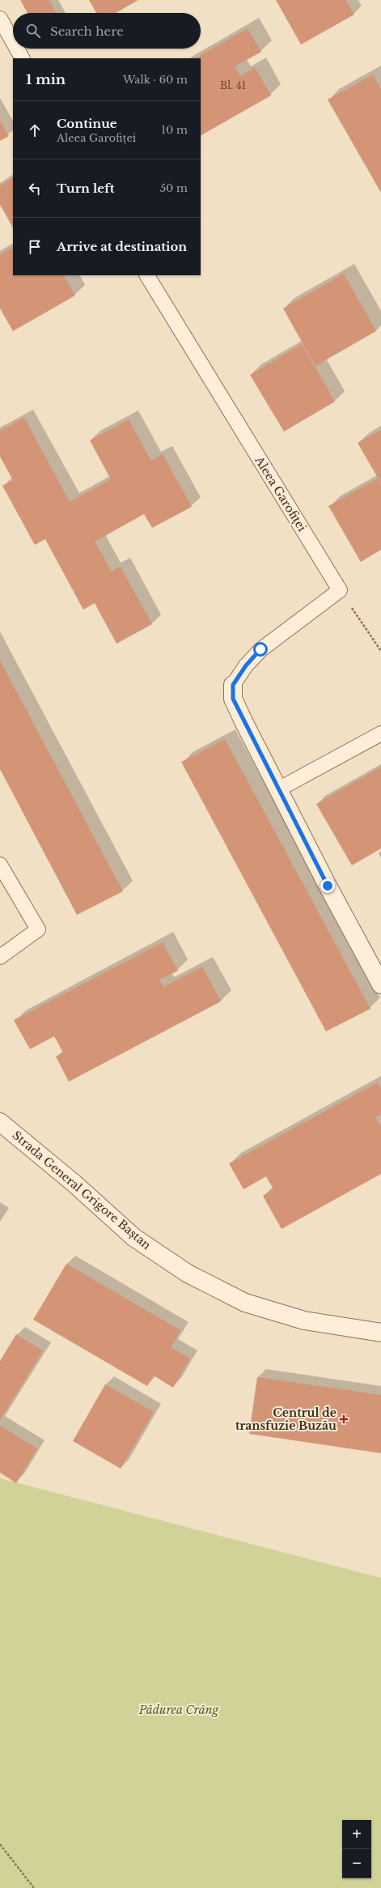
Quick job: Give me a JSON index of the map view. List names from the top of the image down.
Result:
{
  "streets": {
    "street": ["Strada General Grigore Baștan"],
    "lane": ["Aleea Garofiței"]
  },
  "parks": ["Pădurea Crâng"],
  "places": {
    "health": ["Centrul de transfuzie Buzău"]
  },
  "house_numbers": ["Bl. 41"],
  "page": {
    "search": "Search here",
    "heading": ["1 min", "Walk · 60 m"],
    "list": [
      ["Continue", "Aleea Garofiței", "10 m"],
      ["Turn left", "50 m"],
      "Arrive at destination"
    ],
    "map_buttons": ["+", "−"]
  }
}
